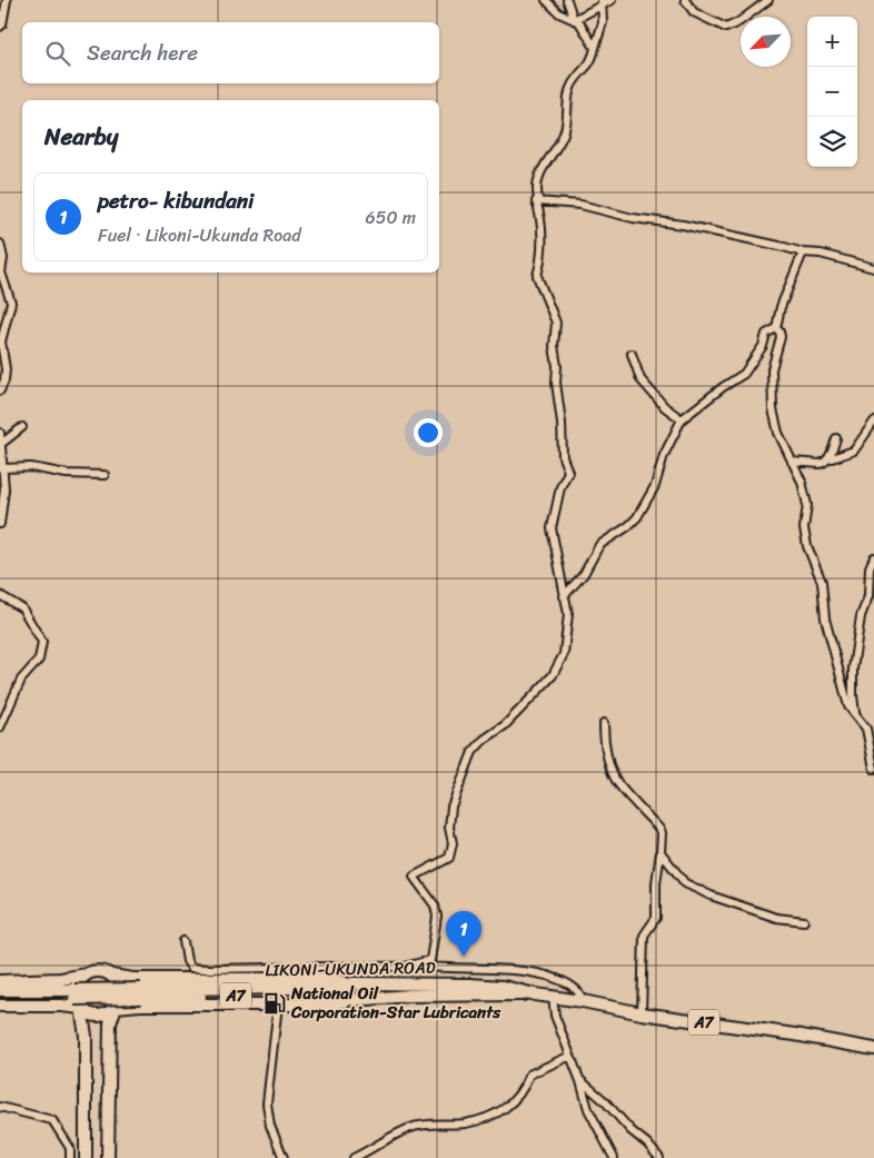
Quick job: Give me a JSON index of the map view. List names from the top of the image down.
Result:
{
  "streets": {
    "highway": ["LIKONI-UKUNDA ROAD", "A7"]
  },
  "places": {
    "fuel station": ["National Oil Corporation-Star Lubricants"]
  },
  "north": "bottom left",
  "page": {
    "map_buttons": ["+", "−"],
    "search": "Search here",
    "heading": "Nearby",
    "list": [
      {
        "mark": "1",
        "name": "petro- kibundani",
        "note": "Fuel · Likoni-Ukunda Road",
        "value": "650 m"
      }
    ],
    "pins": "1"
  }
}
